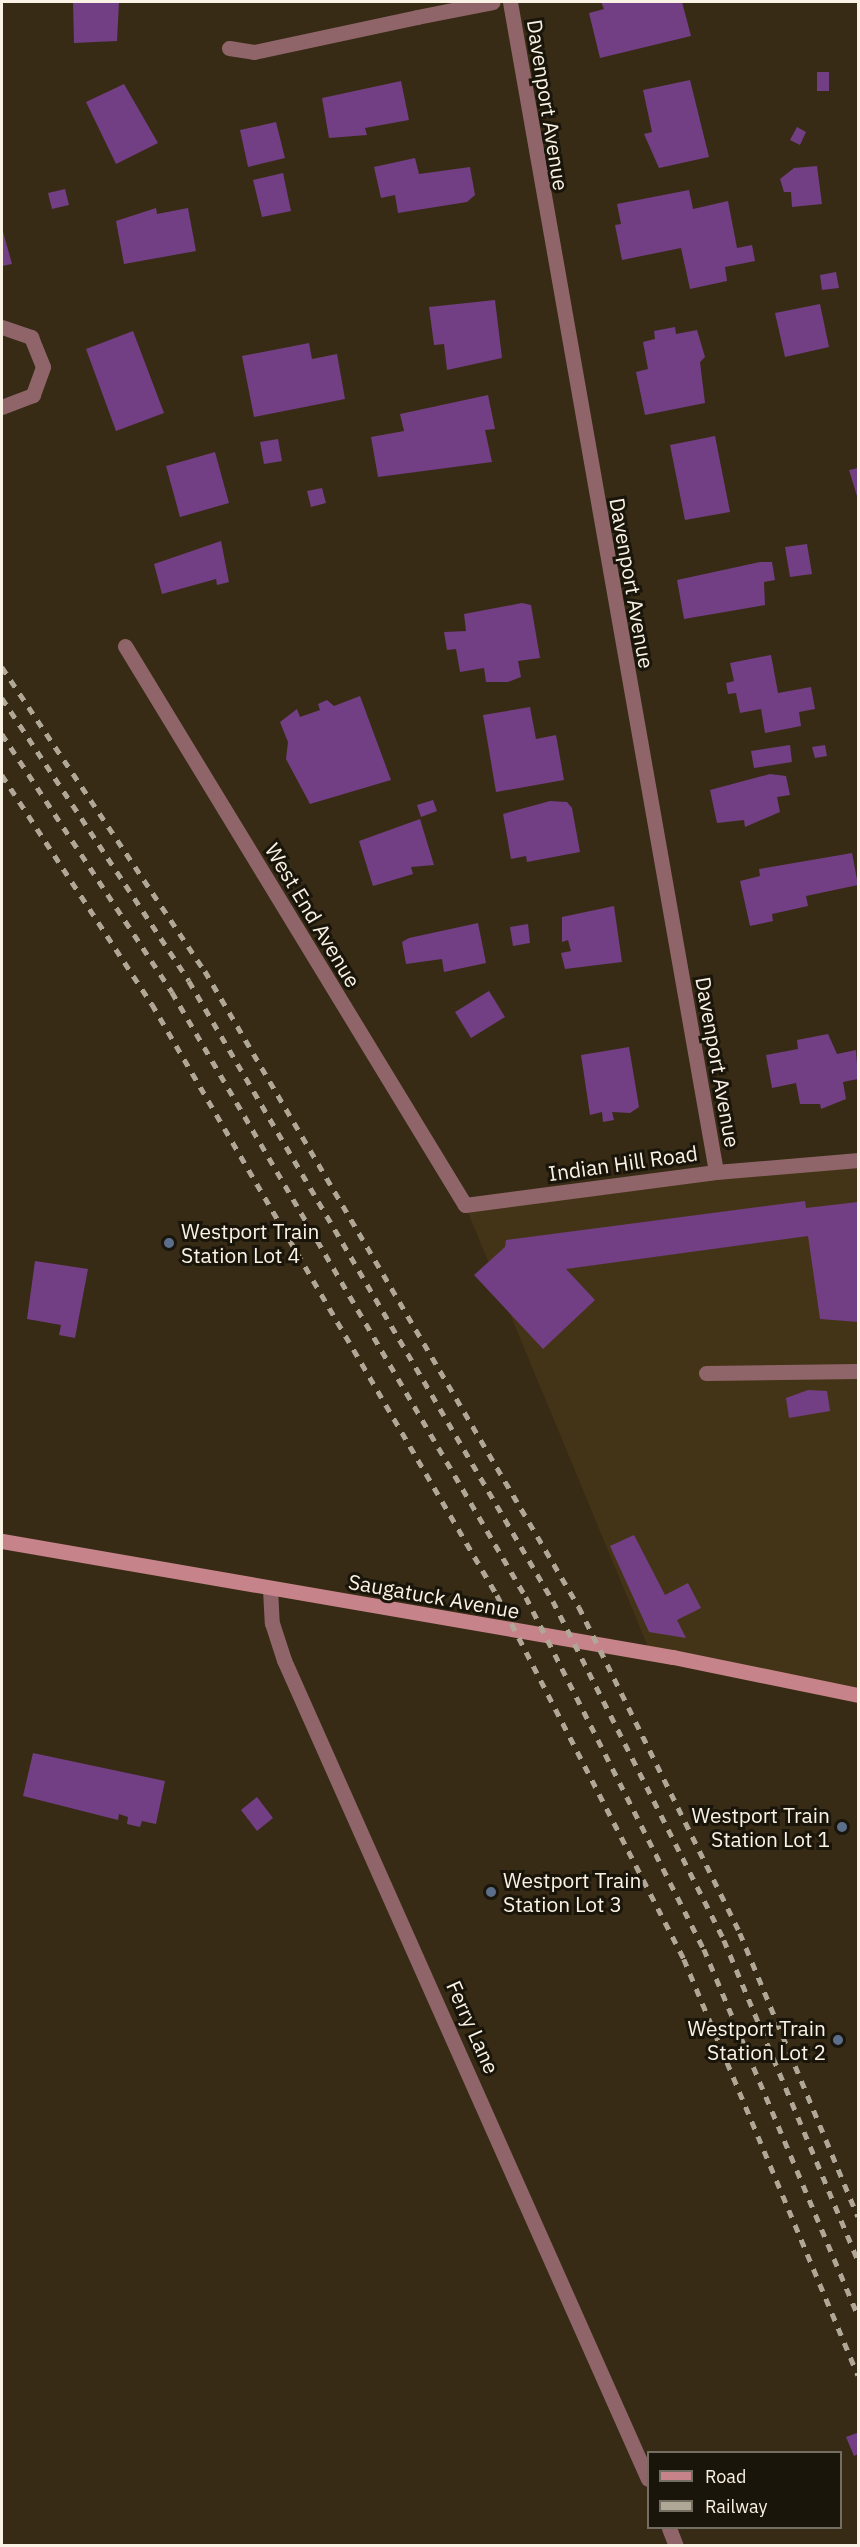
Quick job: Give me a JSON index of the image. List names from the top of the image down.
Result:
{
  "streets": {
    "main road": ["Saugatuck Avenue"],
    "street": [
      "Davenport Avenue",
      "West End Avenue",
      "Indian Hill Road",
      "Ferry Lane"
    ]
  },
  "crossings": [
    ["Davenport Avenue", "Indian Hill Road"],
    ["West End Avenue", "Indian Hill Road"],
    ["Saugatuck Avenue", "Ferry Lane"]
  ],
  "places": [
    "Westport Train Station Lot 4",
    "Westport Train Station Lot 1",
    "Westport Train Station Lot 3",
    "Westport Train Station Lot 2"
  ],
  "legend": ["Road", "Railway"]
}
